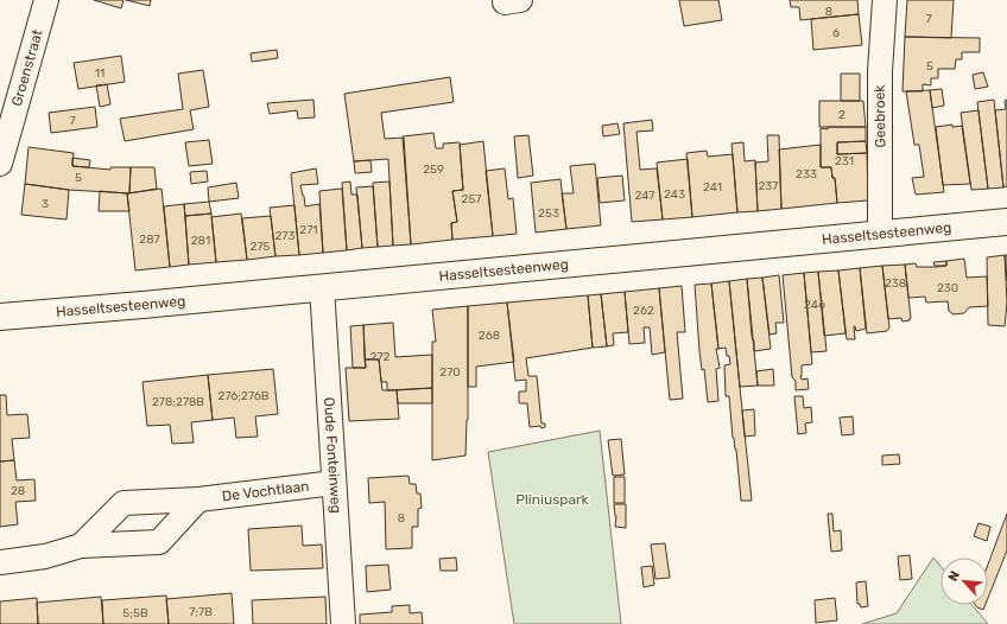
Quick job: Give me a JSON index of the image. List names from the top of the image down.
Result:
{
  "streets": {
    "main road": ["Hasseltsesteenweg"],
    "street": [
      "Groenstraat",
      "Geebroek",
      "Oude Fonteinweg",
      "De Vochtlaan"
    ]
  },
  "crossings": [
    ["Geebroek", "Hasseltsesteenweg"],
    ["Hasseltsesteenweg", "Oude Fonteinweg"],
    ["Oude Fonteinweg", "De Vochtlaan"]
  ],
  "parks": ["Pliniuspark"],
  "house_numbers": [
    "8",
    "7",
    "6",
    "5",
    "11",
    "2",
    "7",
    "231",
    "259",
    "233",
    "5",
    "237",
    "241",
    "243",
    "247",
    "257",
    "3",
    "253",
    "271",
    "273",
    "287",
    "281",
    "275",
    "238",
    "230",
    "246",
    "262",
    "268",
    "272",
    "270",
    "276;276B",
    "278;278B",
    "28",
    "8",
    "7;7B",
    "5;5B"
  ],
  "north": "top left"
}
